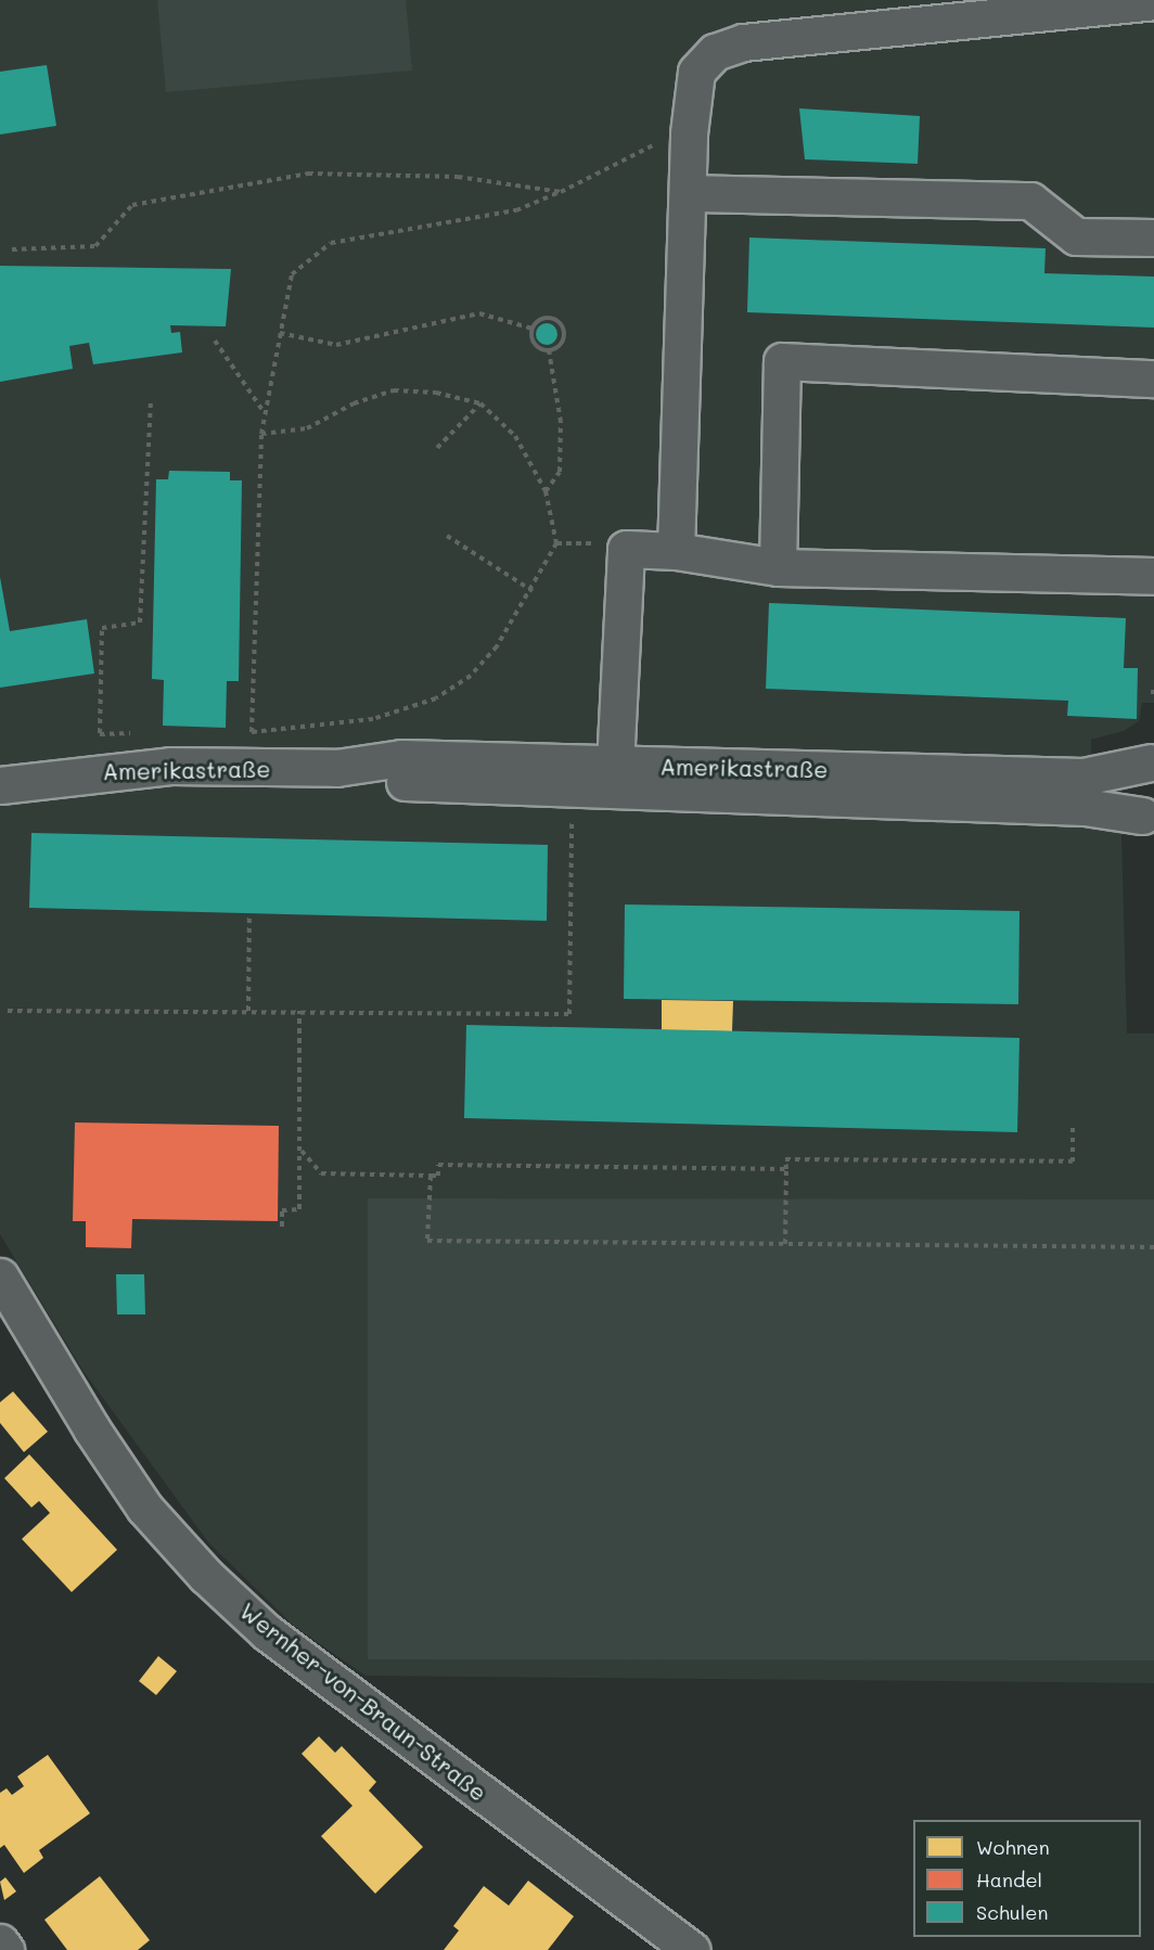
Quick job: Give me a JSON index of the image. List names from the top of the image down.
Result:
{
  "streets": {
    "street": ["Amerikastraße", "Wernher-von-Braun-Straße"]
  },
  "legend": ["Wohnen", "Handel", "Schulen"]
}
